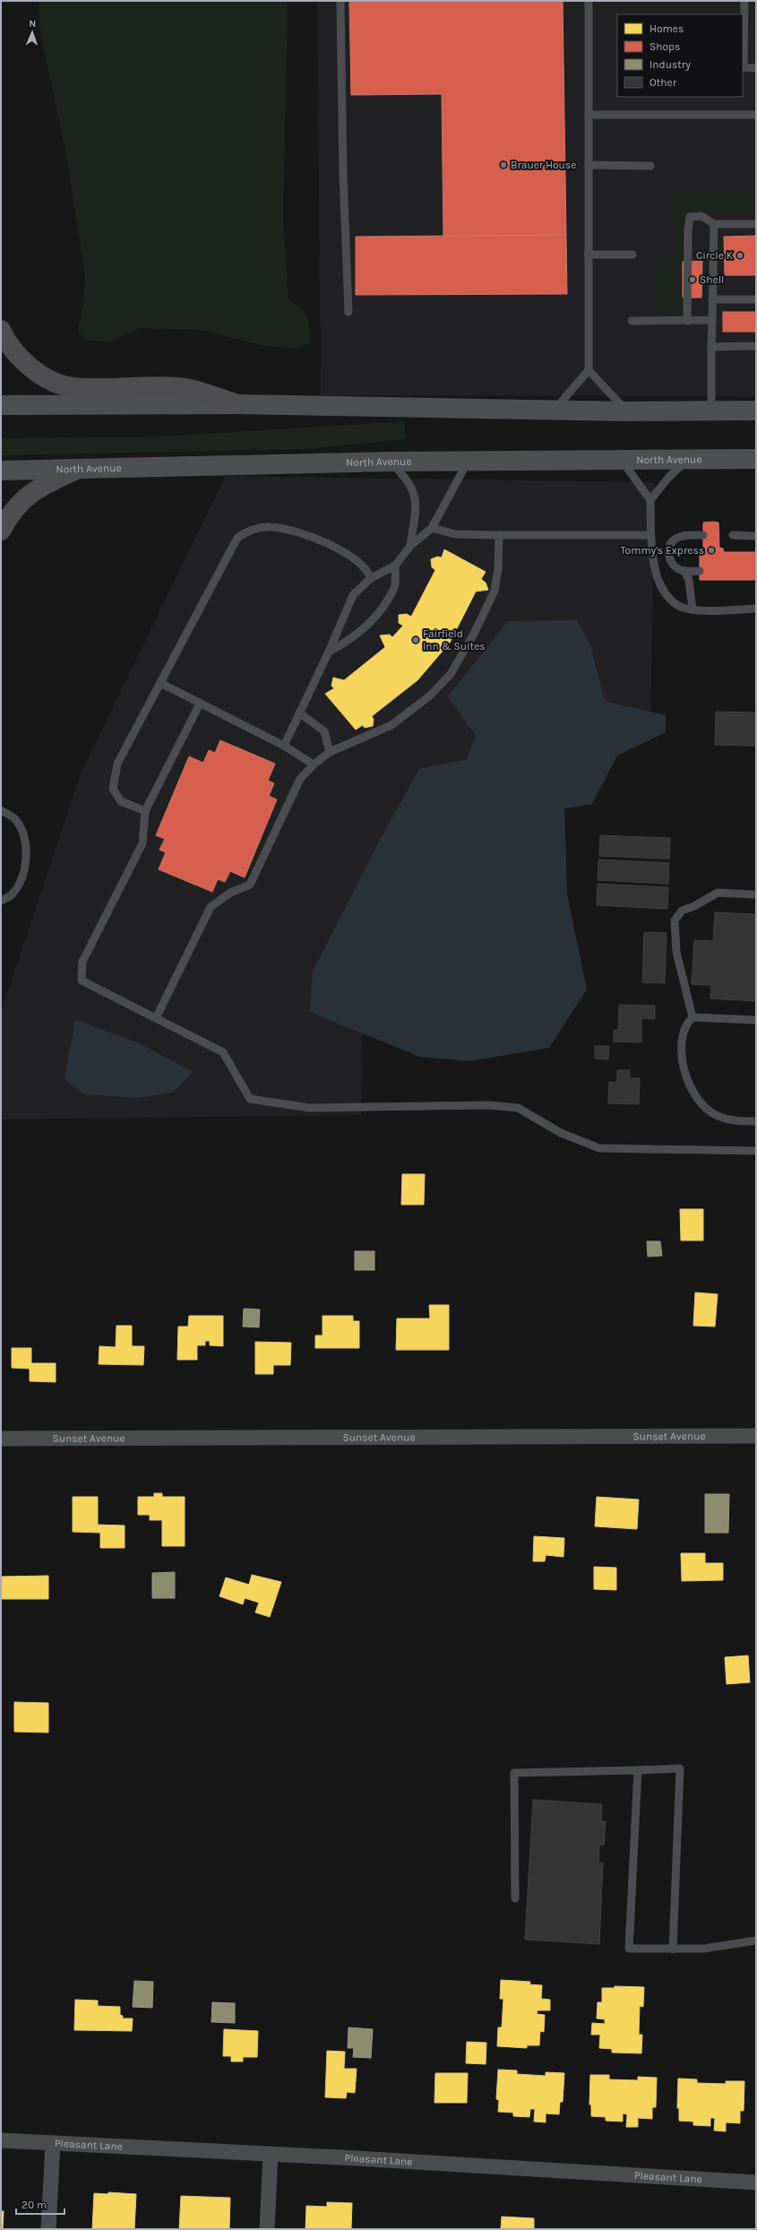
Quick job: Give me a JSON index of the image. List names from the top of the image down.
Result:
{
  "streets": {
    "main road": ["North Avenue"],
    "street": ["Sunset Avenue", "Pleasant Lane"]
  },
  "places": [
    "Brauer House",
    "Circle K",
    "Shell",
    "Tommy's Express",
    "Fairfield Inn & Suites"
  ],
  "legend": [
    "Homes",
    "Shops",
    "Industry",
    "Other"
  ],
  "scale_bar": "20 m",
  "north": "top"
}
